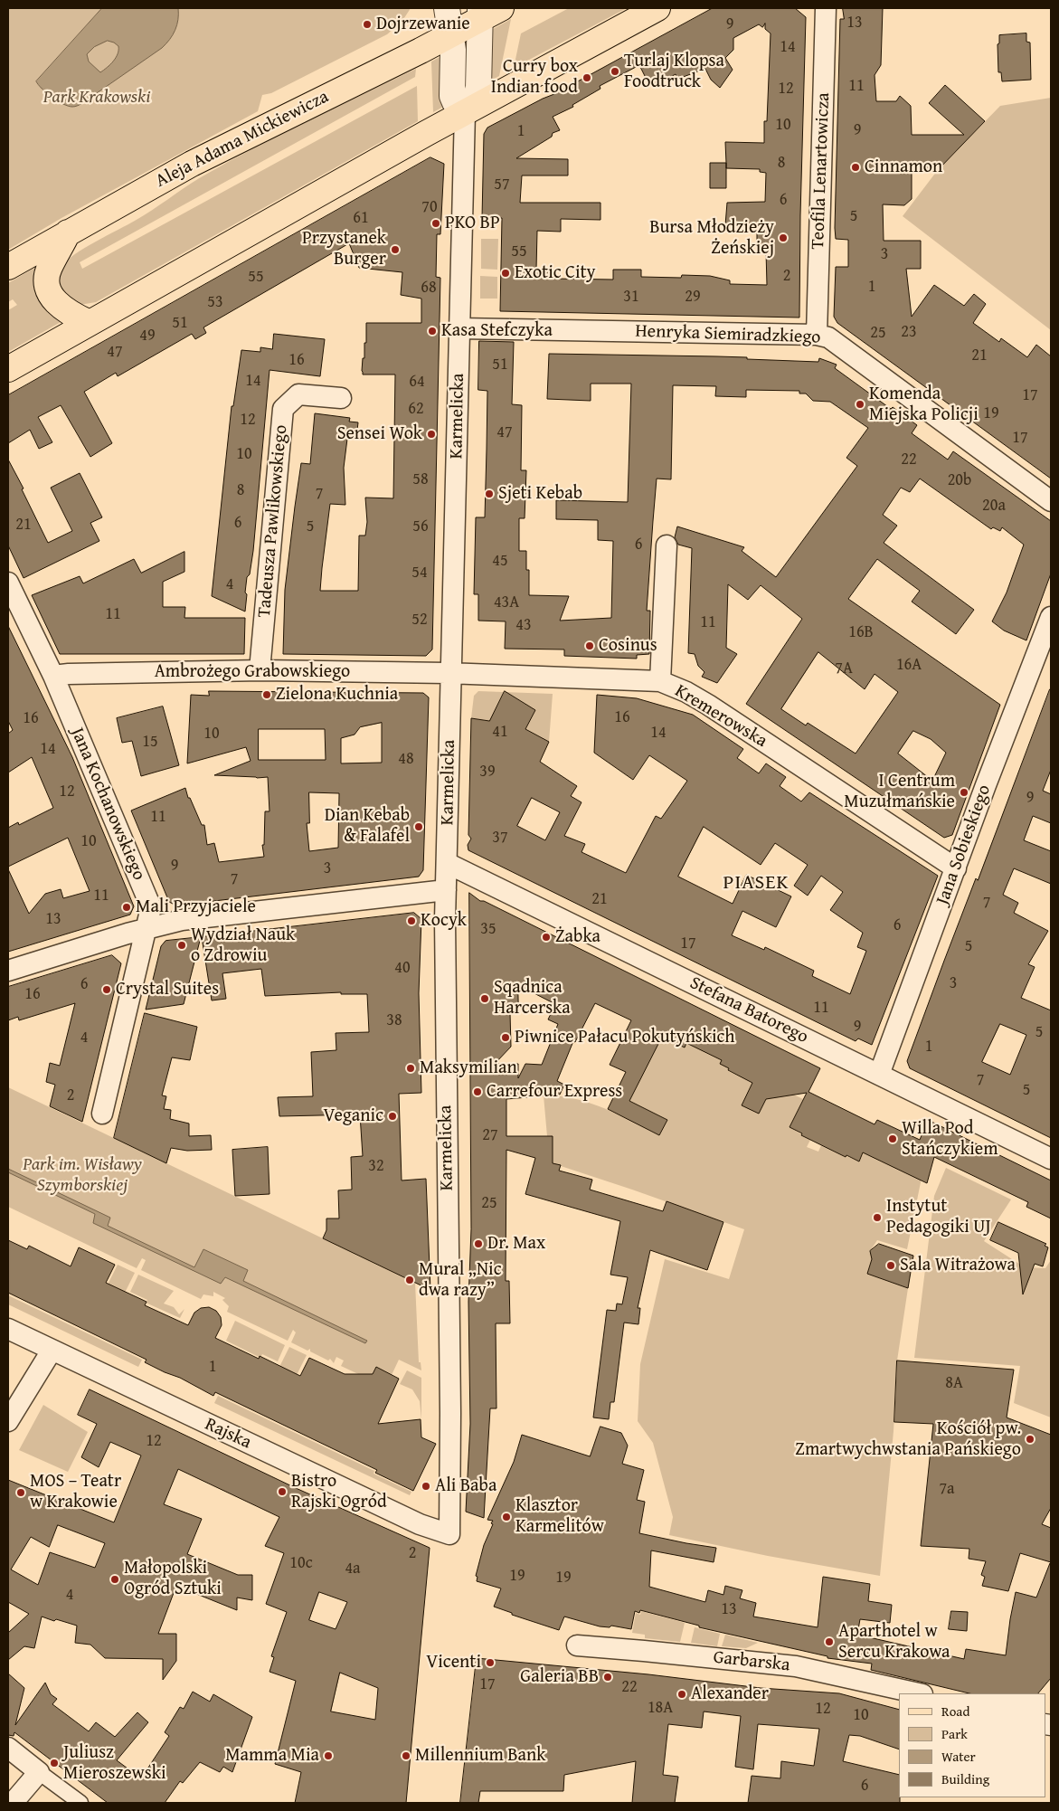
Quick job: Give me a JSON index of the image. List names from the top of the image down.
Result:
{
  "streets": {
    "main road": ["Aleja Adama Mickiewicza"],
    "street": [
      "Teofila Lenartowicza",
      "Henryka Siemiradzkiego",
      "Karmelicka",
      "Tadeusza Pawlikowskiego",
      "Ambrożego Grabowskiego",
      "Kremerowska",
      "Jana Kochanowskiego",
      "Jana Sobieskiego",
      "Stefana Batorego",
      "Rajska",
      "Garbarska"
    ]
  },
  "crossings": [
    ["Teofila Lenartowicza", "Henryka Siemiradzkiego"],
    ["Henryka Siemiradzkiego", "Karmelicka"],
    ["Karmelicka", "Ambrożego Grabowskiego"],
    ["Karmelicka", "Kremerowska"],
    ["Karmelicka", "Stefana Batorego"],
    ["Karmelicka", "Rajska"],
    ["Tadeusza Pawlikowskiego", "Ambrożego Grabowskiego"],
    ["Ambrożego Grabowskiego", "Kremerowska"],
    ["Ambrożego Grabowskiego", "Jana Kochanowskiego"],
    ["Kremerowska", "Jana Sobieskiego"],
    ["Jana Sobieskiego", "Stefana Batorego"]
  ],
  "districts": ["PIASEK"],
  "parks": ["Park Krakowski", "Park im. Wisławy Szymborskiej"],
  "places": [
    "Dojrzewanie",
    "Turlaj Klopsa Foodtruck",
    "Curry box Indian food",
    "Cinnamon",
    "PKO BP",
    "Bursa Młodzieży Żeńskiej",
    "Przystanek Burger",
    "Exotic City",
    "Kasa Stefczyka",
    "Komenda Miejska Policji",
    "Sensei Wok",
    "Sjeti Kebab",
    "Cosinus",
    "Zielona Kuchnia",
    "I Centrum Muzułmańskie",
    "Dian Kebab & Falafel",
    "Mali Przyjaciele",
    "Kocyk",
    "Żabka",
    "Wydział Nauk o Zdrowiu",
    "Crystal Suites",
    "Sqadnica Harcerska",
    "Piwnice Pałacu Pokutyńskich",
    "Maksymilian",
    "Carrefour Express",
    "Veganic",
    "Willa Pod Stańczykiem",
    "Instytut Pedagogiki UJ",
    "Dr. Max",
    "Sala Witrażowa",
    "Mural „Nic dwa razy”",
    "Kościół pw. Zmartwychwstania Pańskiego",
    "Ali Baba",
    "Bistro Rajski Ogród",
    "MOS – Teatr w Krakowie",
    "Klasztor Karmelitów",
    "Małopolski Ogród Sztuki",
    "Aparthotel w Sercu Krakowa",
    "Vicenti",
    "Galeria BB",
    "Alexander",
    "Mamma Mia",
    "Millennium Bank",
    "Juliusz Mieroszewski"
  ],
  "house_numbers": [
    "13",
    "9",
    "14",
    "11",
    "12",
    "10",
    "9",
    "1",
    "8",
    "57",
    "6",
    "70",
    "5",
    "61",
    "55",
    "3",
    "2",
    "55",
    "1",
    "68",
    "31",
    "29",
    "53",
    "51",
    "23",
    "25",
    "49",
    "47",
    "21",
    "16",
    "51",
    "14",
    "64",
    "17",
    "62",
    "19",
    "12",
    "47",
    "17",
    "10",
    "22",
    "58",
    "20b",
    "8",
    "7",
    "20a",
    "6",
    "21",
    "5",
    "56",
    "6",
    "45",
    "54",
    "4",
    "43A",
    "11",
    "52",
    "11",
    "43",
    "16B",
    "16A",
    "7A",
    "16",
    "16",
    "41",
    "14",
    "10",
    "15",
    "14",
    "48",
    "39",
    "12",
    "9",
    "11",
    "37",
    "10",
    "9",
    "3",
    "7",
    "11",
    "21",
    "7",
    "13",
    "6",
    "35",
    "17",
    "5",
    "40",
    "3",
    "6",
    "16",
    "11",
    "38",
    "9",
    "5",
    "4",
    "1",
    "7",
    "5",
    "2",
    "27",
    "32",
    "25",
    "1",
    "8A",
    "12",
    "7a",
    "2",
    "10c",
    "4a",
    "19",
    "19",
    "4",
    "13",
    "17",
    "22",
    "18A",
    "12",
    "10",
    "6"
  ],
  "legend": [
    "Road",
    "Park",
    "Water",
    "Building"
  ]
}
